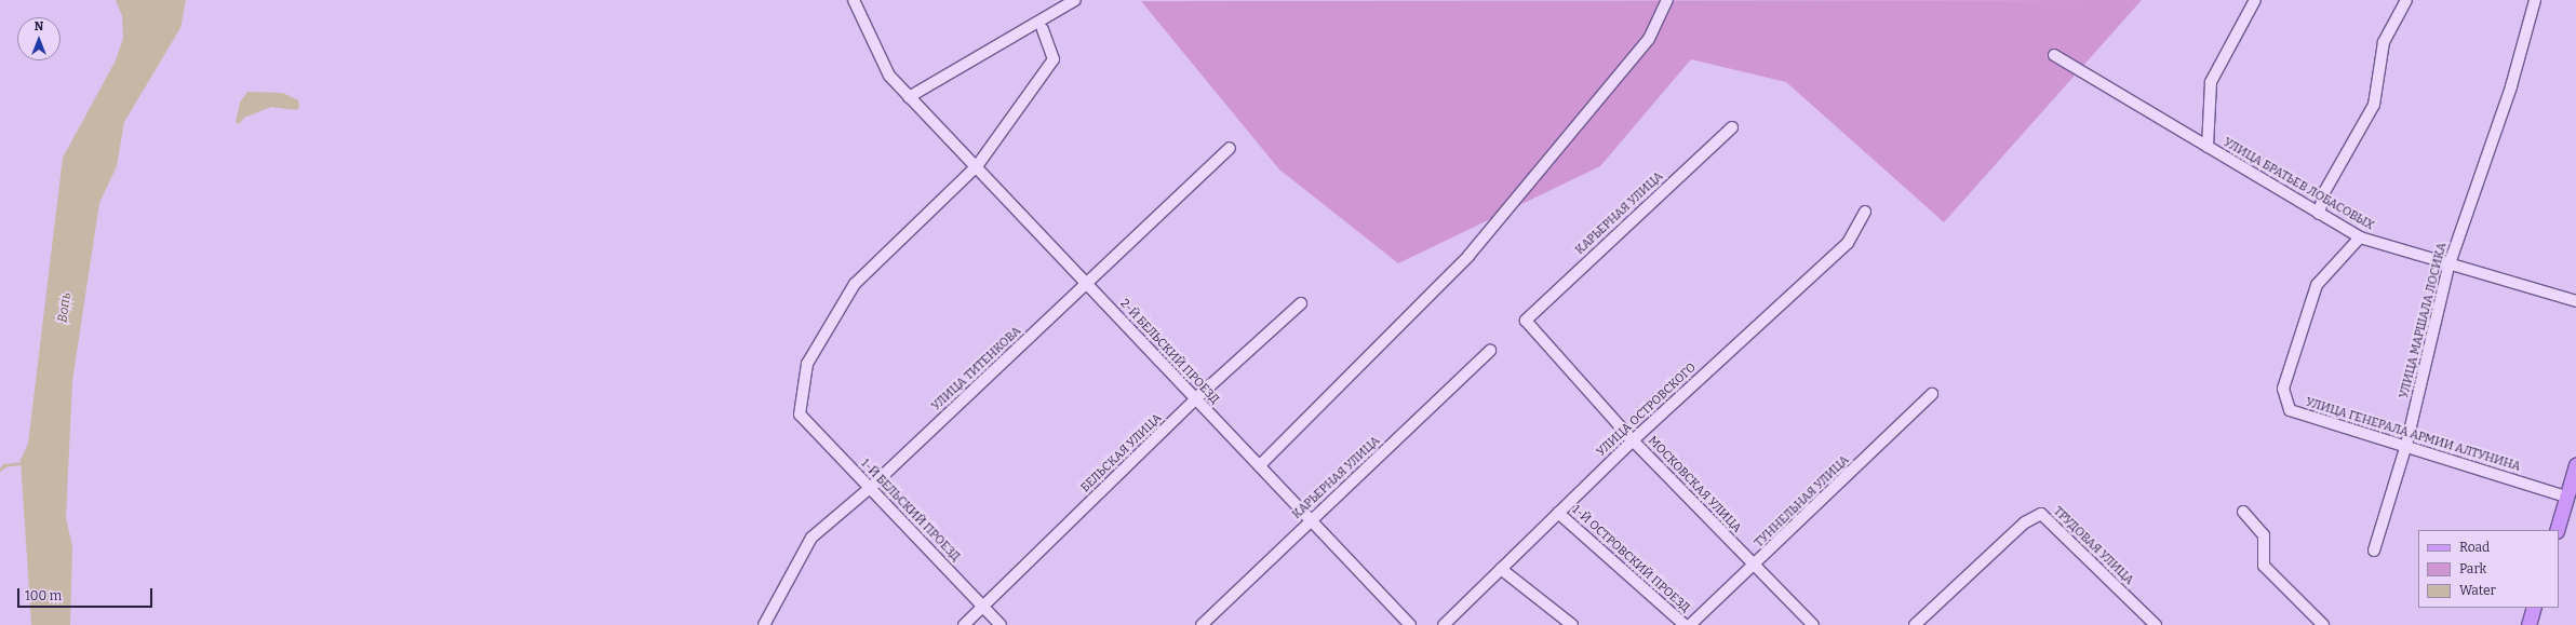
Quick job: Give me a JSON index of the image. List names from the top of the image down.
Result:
{
  "streets": {
    "street": [
      "УЛИЦА БРАТЬЕВ ЛОБАСОВЫХ",
      "КАРЬЕРНАЯ УЛИЦА",
      "УЛИЦА МАРШАЛА ЛОСИКА",
      "2-Й БЕЛЬСКИЙ ПРОЕЗД",
      "УЛИЦА ТИТЕНКОВА",
      "УЛИЦА ОСТРОВСКОГО",
      "УЛИЦА ГЕНЕРАЛА АРМИИ АЛТУНИНА",
      "БЕЛЬСКАЯ УЛИЦА",
      "МОСКОВСКАЯ УЛИЦА",
      "ТУННЕЛЬНАЯ УЛИЦА",
      "1-Й БЕЛЬСКИЙ ПРОЕЗД",
      "ТРУДОВАЯ УЛИЦА",
      "1-Й ОСТРОВСКИЙ ПРОЕЗД"
    ]
  },
  "crossings": [
    ["УЛИЦА БРАТЬЕВ ЛОБАСОВЫХ", "УЛИЦА МАРШАЛА ЛОСИКА"],
    ["УЛИЦА БРАТЬЕВ ЛОБАСОВЫХ", "УЛИЦА ГЕНЕРАЛА АРМИИ АЛТУНИНА"],
    ["КАРЬЕРНАЯ УЛИЦА", "2-Й БЕЛЬСКИЙ ПРОЕЗД"],
    ["КАРЬЕРНАЯ УЛИЦА", "МОСКОВСКАЯ УЛИЦА"],
    ["УЛИЦА МАРШАЛА ЛОСИКА", "УЛИЦА ГЕНЕРАЛА АРМИИ АЛТУНИНА"],
    ["2-Й БЕЛЬСКИЙ ПРОЕЗД", "УЛИЦА ТИТЕНКОВА"],
    ["2-Й БЕЛЬСКИЙ ПРОЕЗД", "БЕЛЬСКАЯ УЛИЦА"],
    ["2-Й БЕЛЬСКИЙ ПРОЕЗД", "1-Й БЕЛЬСКИЙ ПРОЕЗД"],
    ["УЛИЦА ТИТЕНКОВА", "1-Й БЕЛЬСКИЙ ПРОЕЗД"],
    ["УЛИЦА ОСТРОВСКОГО", "МОСКОВСКАЯ УЛИЦА"],
    ["УЛИЦА ОСТРОВСКОГО", "1-Й ОСТРОВСКИЙ ПРОЕЗД"],
    ["БЕЛЬСКАЯ УЛИЦА", "1-Й БЕЛЬСКИЙ ПРОЕЗД"],
    ["МОСКОВСКАЯ УЛИЦА", "ТУННЕЛЬНАЯ УЛИЦА"]
  ],
  "water": ["Вопь"],
  "legend": ["Road", "Park", "Water"],
  "scale_bar": "100 m",
  "north": "top"
}
